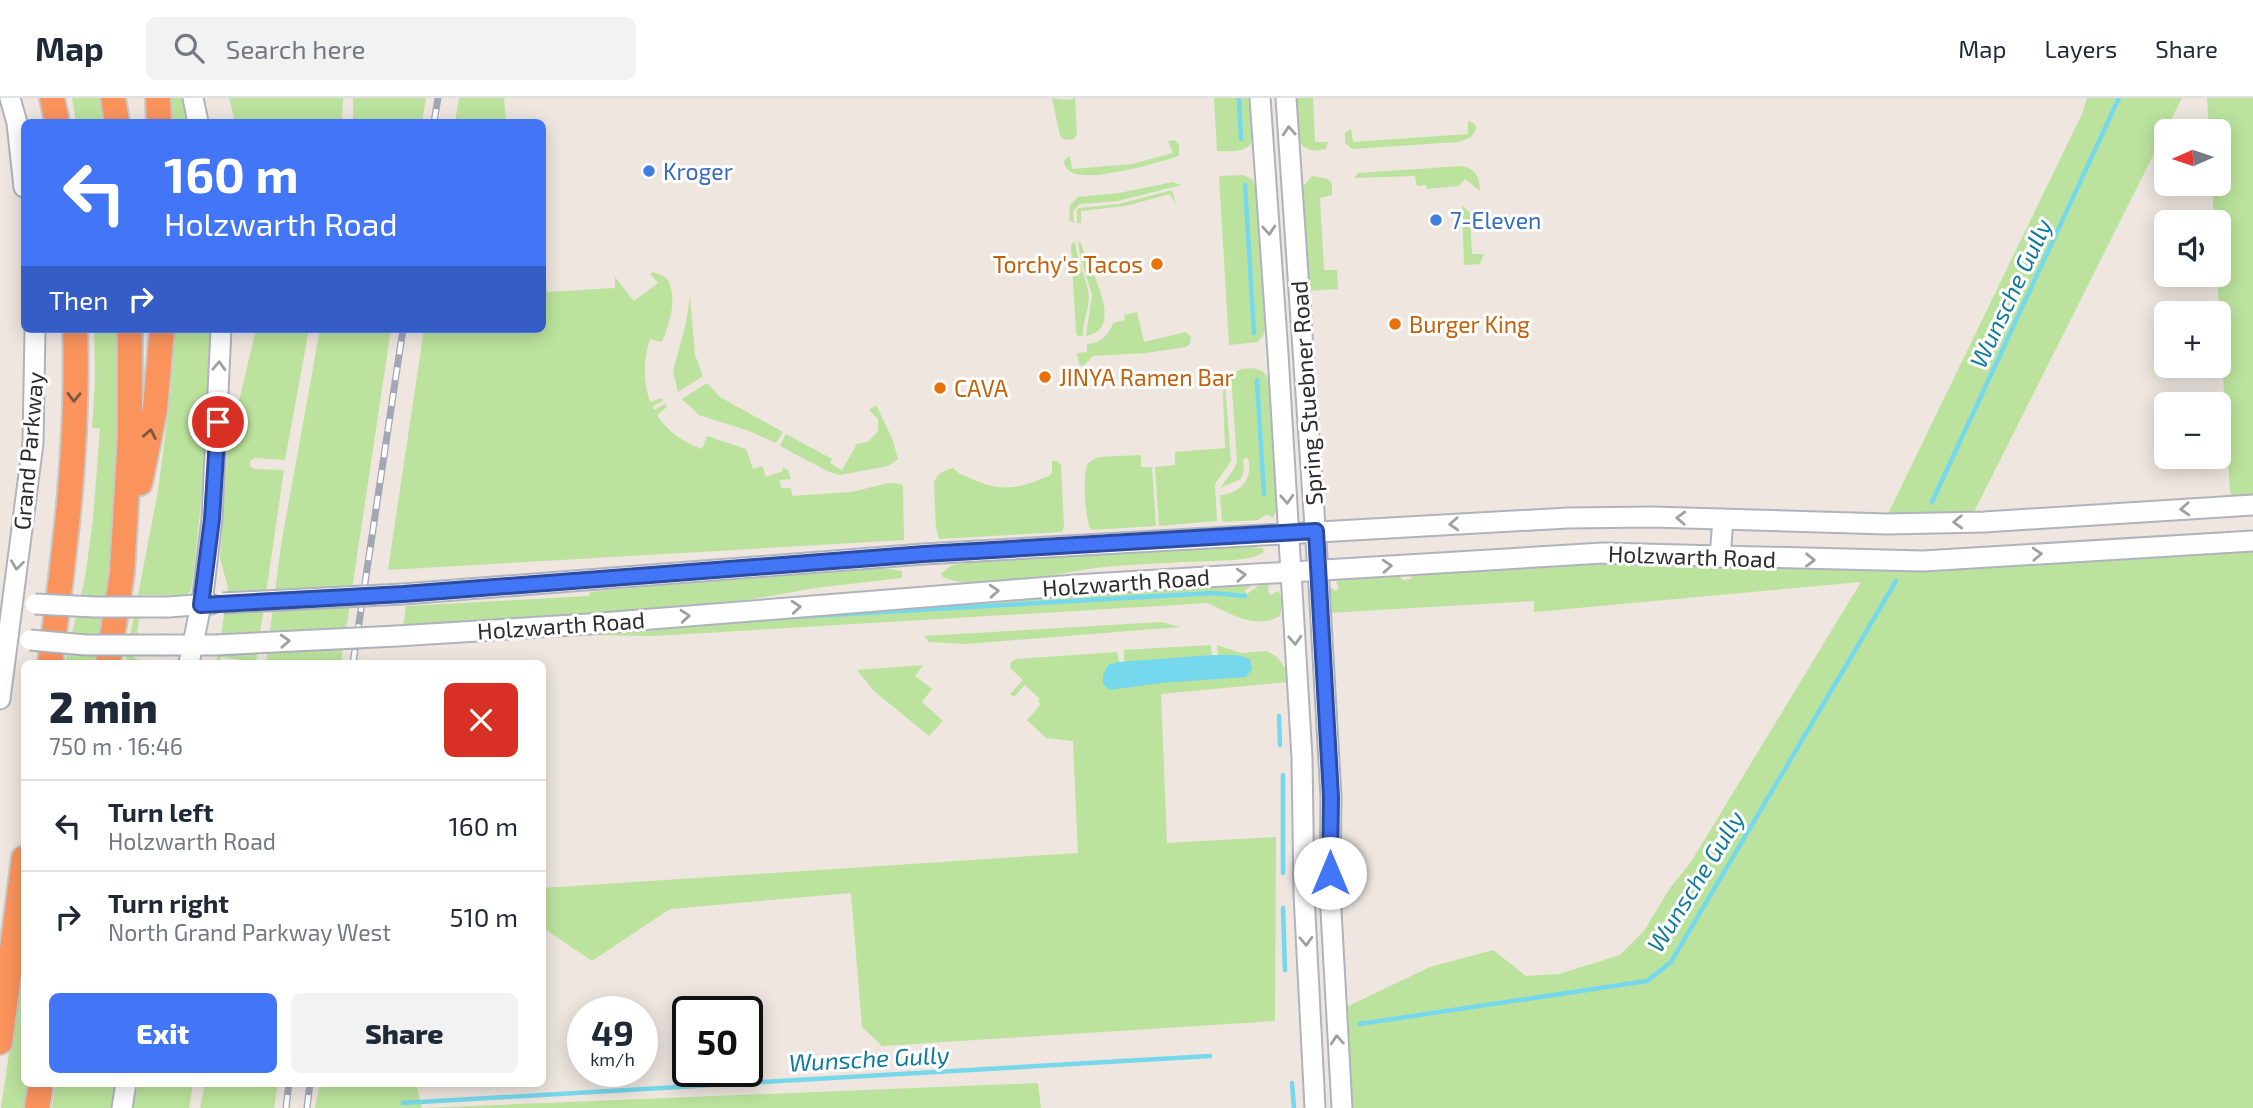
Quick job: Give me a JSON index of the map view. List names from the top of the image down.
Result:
{
  "streets": {
    "main road": ["Spring Stuebner Road", "Grand Parkway", "Holzwarth Road"]
  },
  "crossings": [
    ["Spring Stuebner Road", "Holzwarth Road"],
    ["Grand Parkway", "Holzwarth Road"]
  ],
  "one_way": ["Grand Parkway"],
  "water": ["Wunsche Gully"],
  "places": [
    "Kroger",
    "7-Eleven",
    "Torchy's Tacos",
    "Burger King",
    "JINYA Ramen Bar",
    "CAVA"
  ],
  "north": "left",
  "page": {
    "header": "Map",
    "search": "Search here",
    "nav": ["Map", "Layers", "Share"],
    "map_buttons": ["+", "−"],
    "turn": ["160 m", "Holzwarth Road"],
    "then": "Then",
    "heading": ["2 min", "750 m · 16:46"],
    "list": [
      {
        "name": "Turn left",
        "note": "Holzwarth Road",
        "value": "160 m"
      },
      {
        "name": "Turn right",
        "note": "North Grand Parkway West",
        "value": "510 m"
      }
    ],
    "buttons": ["Exit", "Share"],
    "speed": "49 km/h",
    "limit": "50"
  }
}
